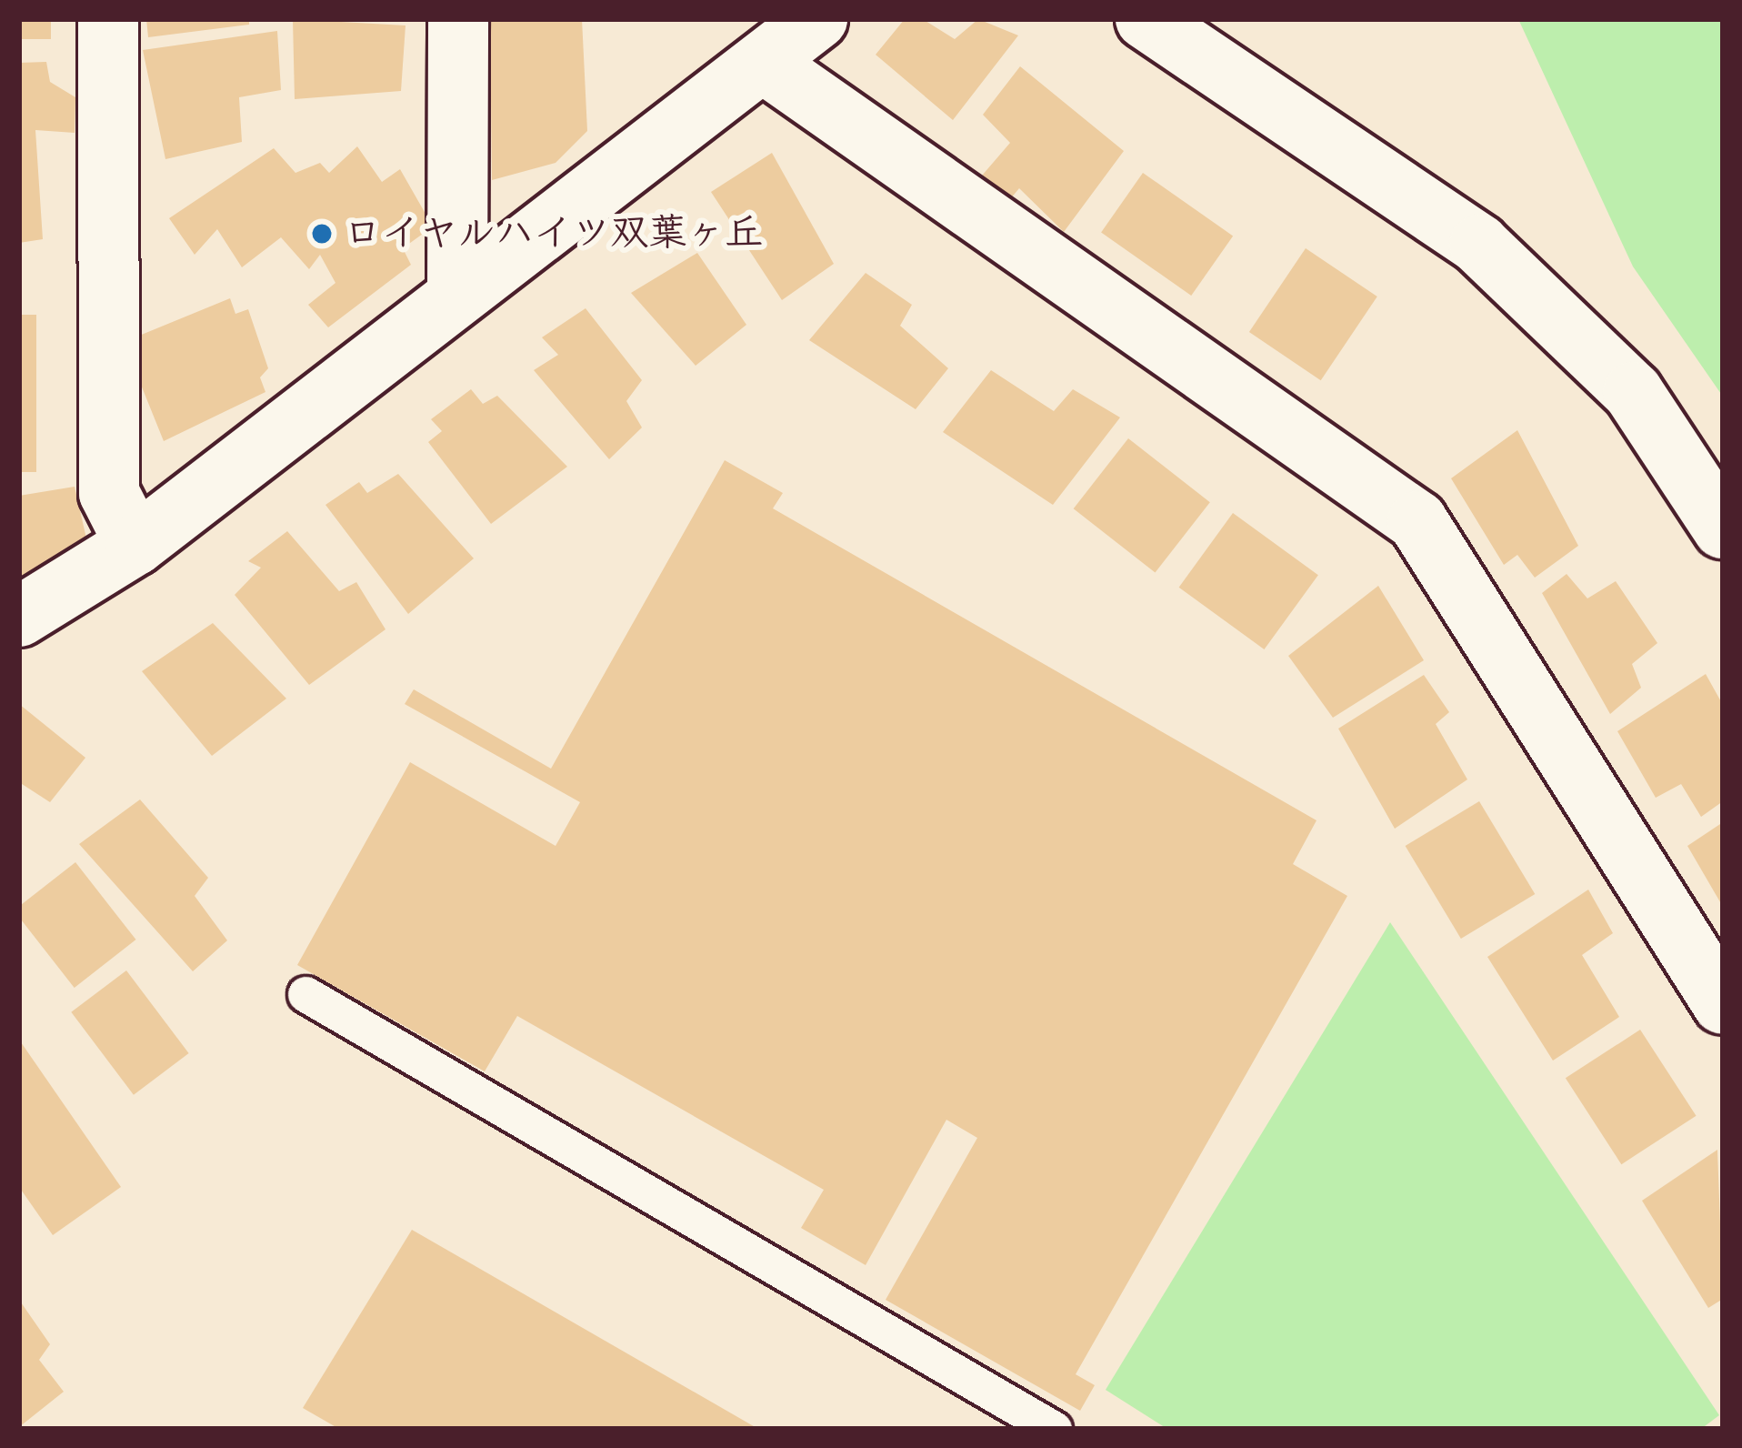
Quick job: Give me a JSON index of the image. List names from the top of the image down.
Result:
{
  "places": ["ロイヤルハイツ双葉ヶ丘"]
}
